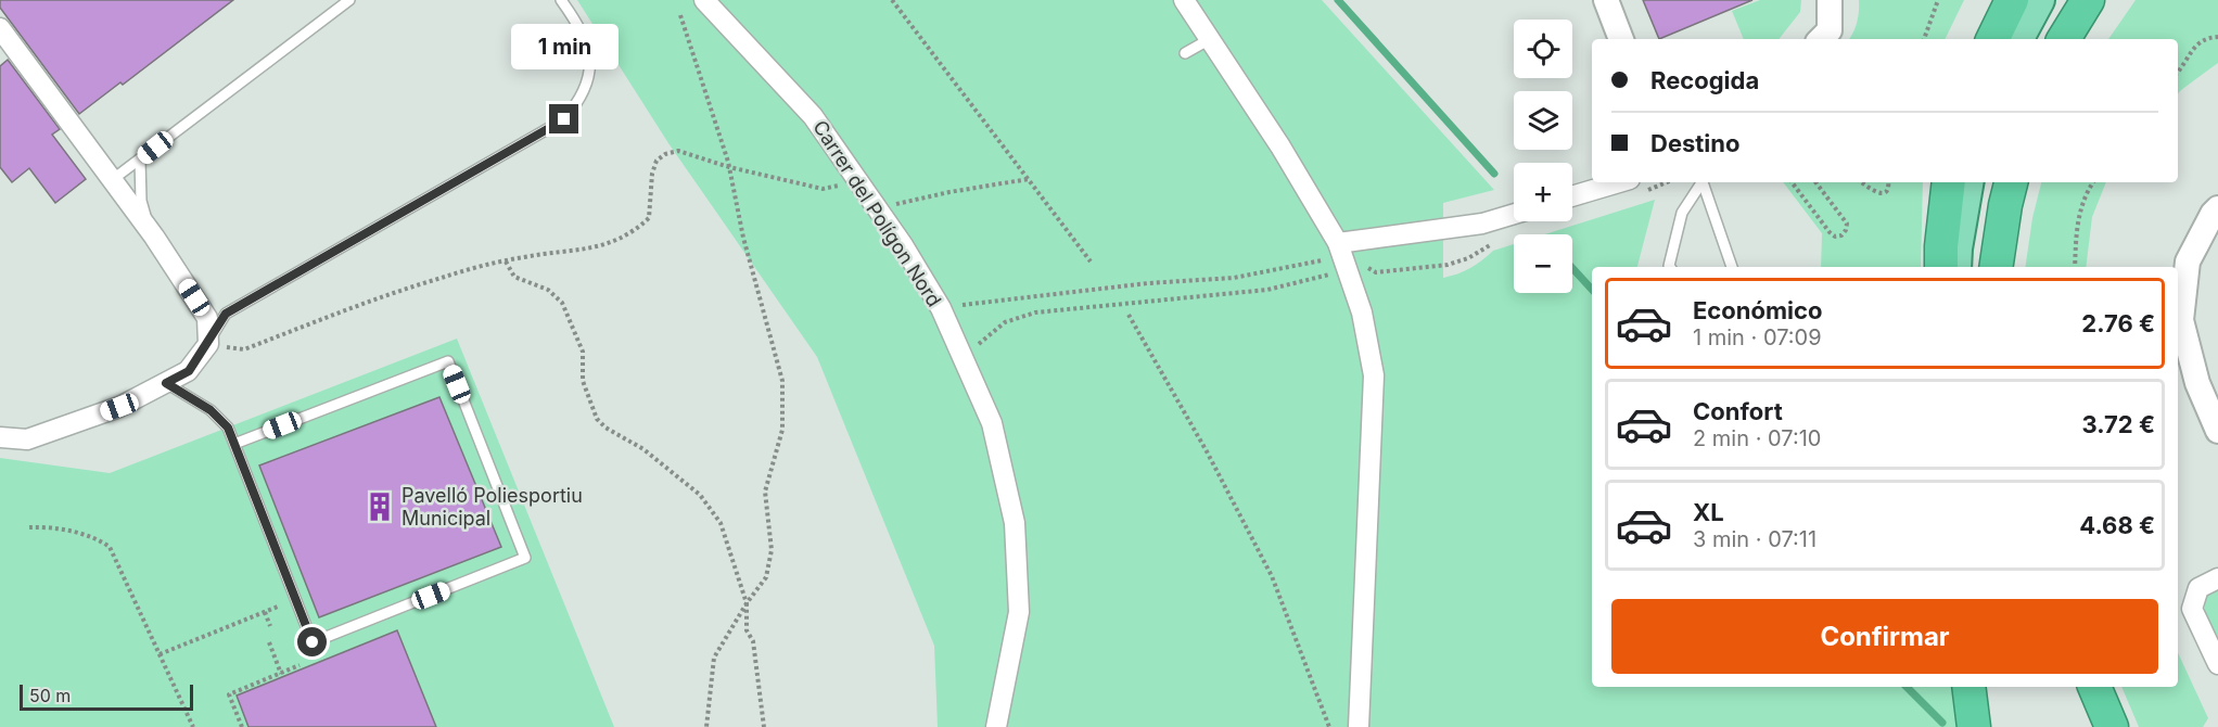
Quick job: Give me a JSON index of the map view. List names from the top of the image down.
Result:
{
  "streets": {
    "street": ["Carrer del Polígon Nord"]
  },
  "places": {
    "building": ["Pavelló Poliesportiu Municipal"]
  },
  "scale_bar": "50 m",
  "page": {
    "map_buttons": ["+", "−"],
    "bubble": "1 min",
    "banner": ["Recogida", "Destino"],
    "list": [
      {
        "name": "Económico",
        "note": "1 min · 07:09",
        "value": "2.76 €"
      },
      {
        "name": "Confort",
        "note": "2 min · 07:10",
        "value": "3.72 €"
      },
      {
        "name": "XL",
        "note": "3 min · 07:11",
        "value": "4.68 €"
      }
    ],
    "buttons": "Confirmar",
    "scale": "50 m"
  }
}
